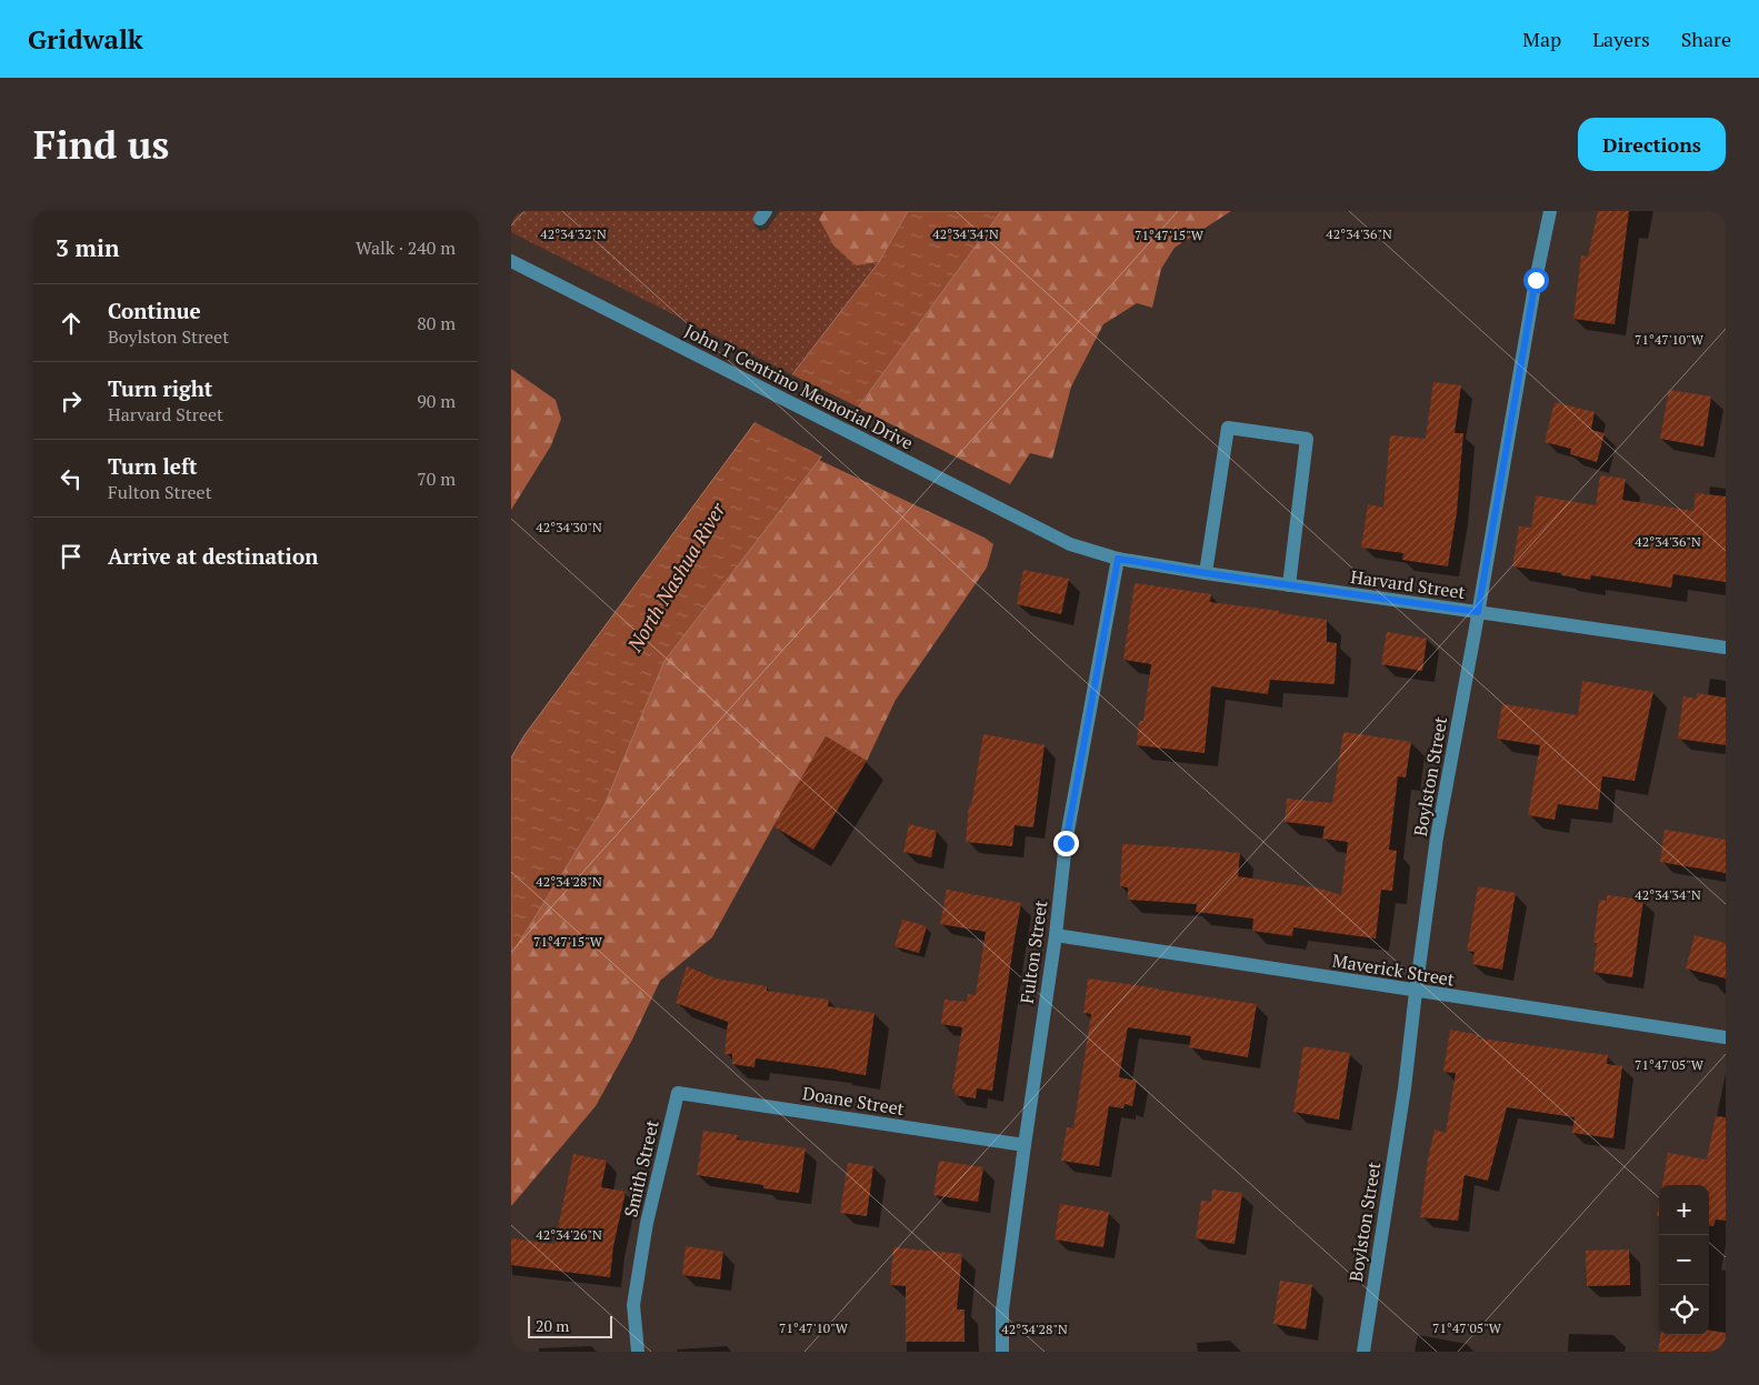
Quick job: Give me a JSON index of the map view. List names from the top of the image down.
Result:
{
  "streets": {
    "street": [
      "John T Centrino Memorial Drive",
      "Harvard Street",
      "Boylston Street",
      "Fulton Street",
      "Maverick Street",
      "Doane Street",
      "Smith Street"
    ]
  },
  "crossings": [
    ["John T Centrino Memorial Drive", "Harvard Street"],
    ["John T Centrino Memorial Drive", "Fulton Street"],
    ["Harvard Street", "Boylston Street"],
    ["Harvard Street", "Fulton Street"],
    ["Boylston Street", "Maverick Street"],
    ["Fulton Street", "Maverick Street"],
    ["Fulton Street", "Doane Street"],
    ["Doane Street", "Smith Street"]
  ],
  "water": ["North Nashua River"],
  "scale_bar": "20 m",
  "page": {
    "header": "Gridwalk",
    "nav": ["Map", "Layers", "Share"],
    "buttons": "Directions",
    "title": "Find us",
    "heading": ["3 min", "Walk · 240 m"],
    "list": [
      ["Continue", "Boylston Street", "80 m"],
      ["Turn right", "Harvard Street", "90 m"],
      ["Turn left", "Fulton Street", "70 m"],
      "Arrive at destination"
    ],
    "map_buttons": ["+", "−"],
    "scale": "20 m"
  },
  "coordinates": [
    "42°34'32\"N",
    "42°34'34\"N",
    "42°34'36\"N",
    "71°47'15\"W",
    "71°47'10\"W",
    "42°34'30\"N",
    "42°34'28\"N",
    "71°47'05\"W",
    "42°34'26\"N"
  ]
}
